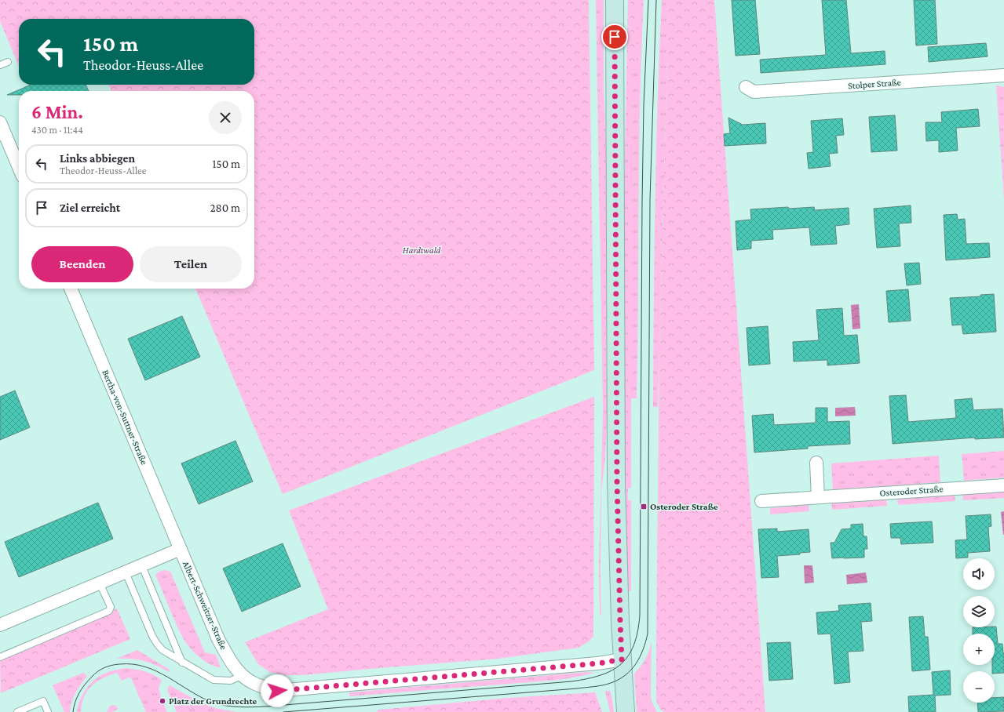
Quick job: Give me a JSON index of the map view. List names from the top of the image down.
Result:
{
  "streets": {
    "street": [
      "Stolper Straße",
      "Bertha-von-Suttner-Straße",
      "Osteroder Straße",
      "Albert-Schweitzer-Straße"
    ]
  },
  "crossings": [
    ["Bertha-von-Suttner-Straße", "Albert-Schweitzer-Straße"]
  ],
  "parks": ["Hardtwald"],
  "places": {
    "transit": ["Osteroder Straße"],
    "other": ["Platz der Grundrechte"]
  },
  "page": {
    "turn": ["150 m", "Theodor-Heuss-Allee"],
    "heading": ["6 Min.", "430 m · 11:44"],
    "list": [
      {
        "name": "Links abbiegen",
        "note": "Theodor-Heuss-Allee",
        "value": "150 m"
      },
      {
        "name": "Ziel erreicht",
        "value": "280 m"
      }
    ],
    "buttons": ["Beenden", "Teilen"],
    "map_buttons": ["+", "−"]
  }
}
